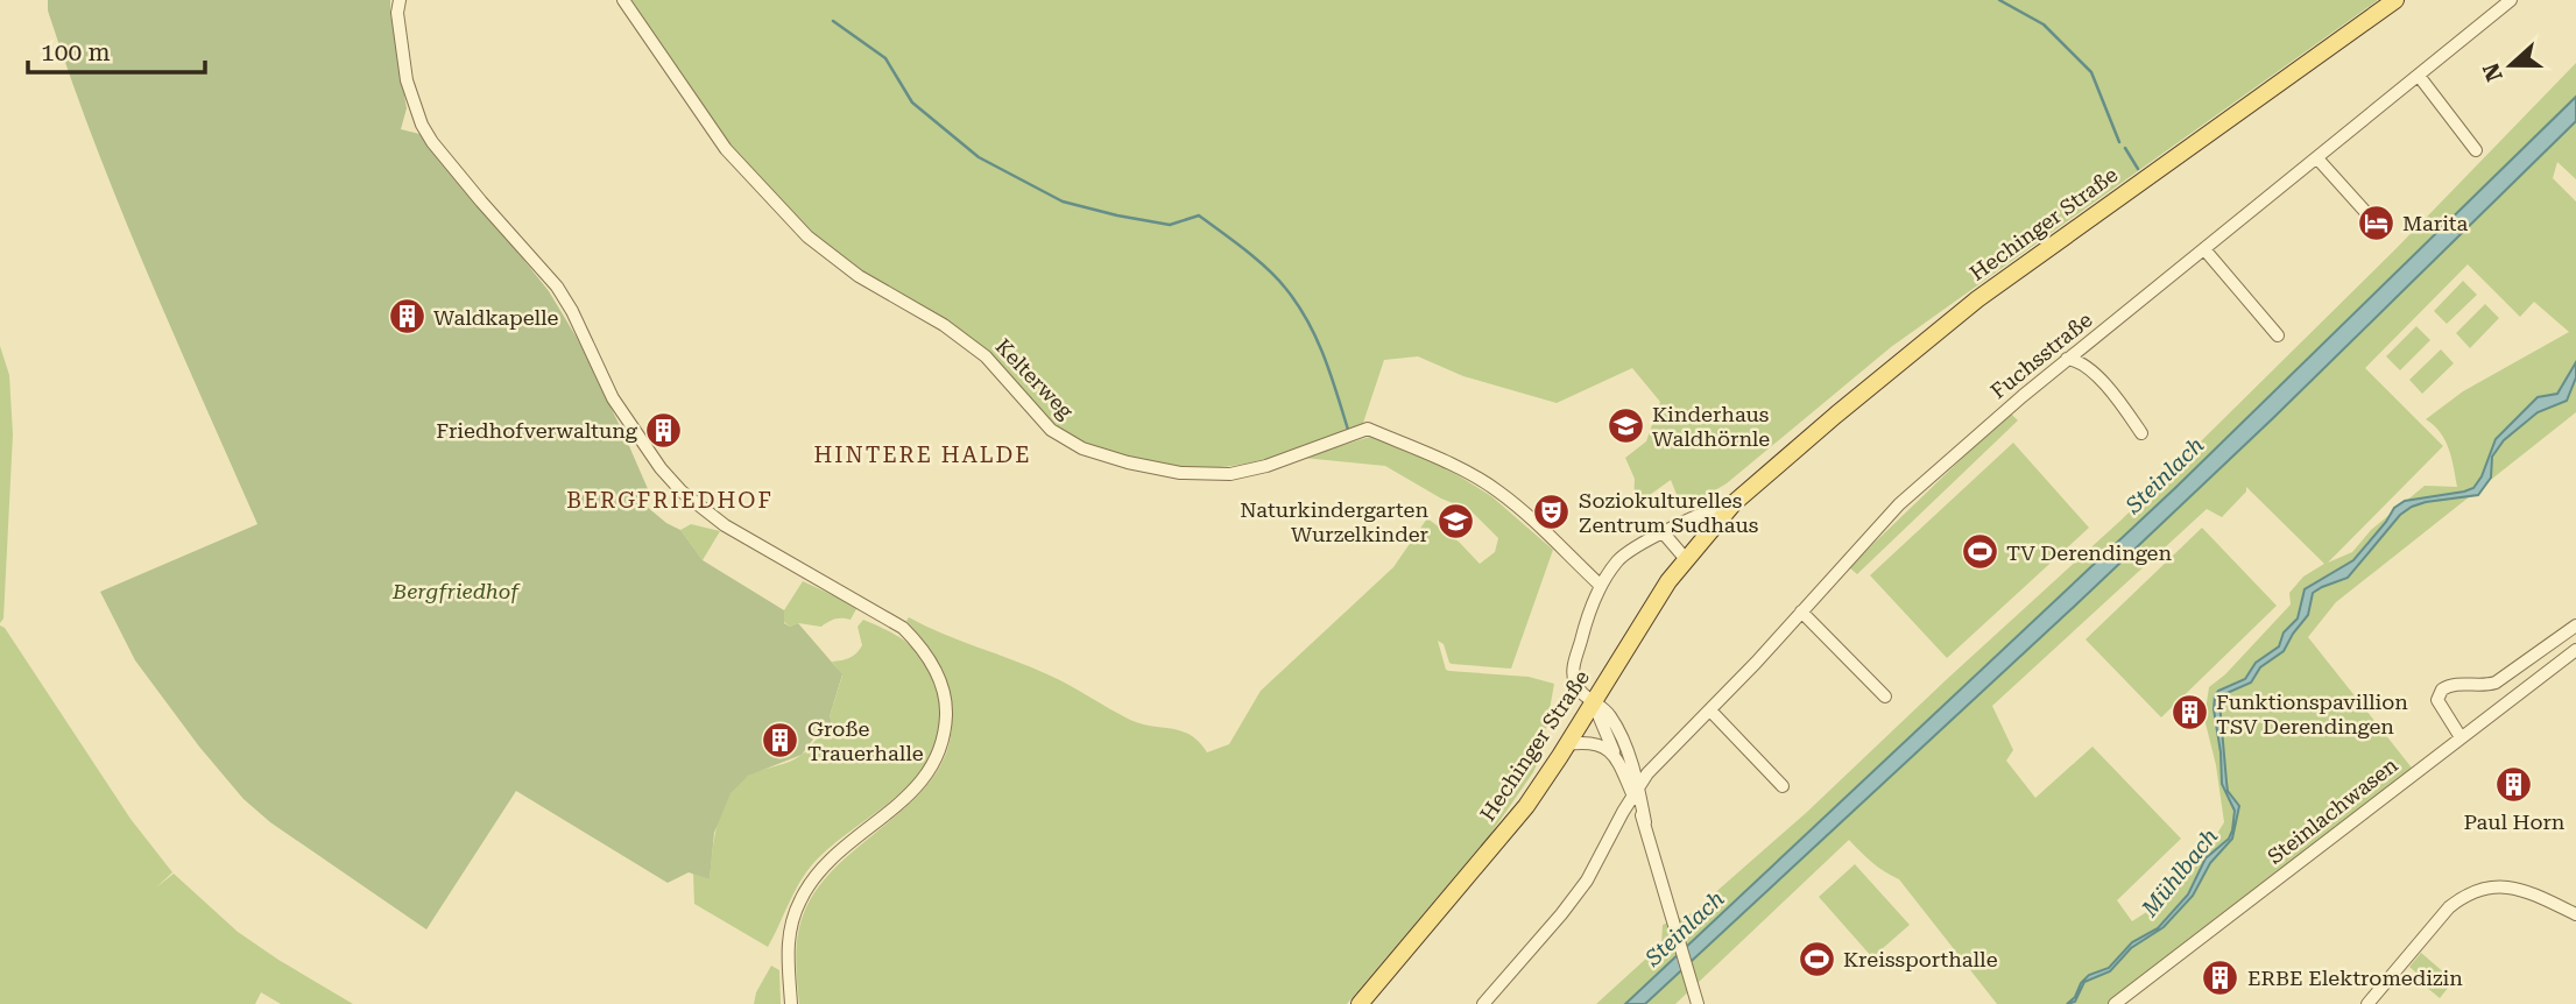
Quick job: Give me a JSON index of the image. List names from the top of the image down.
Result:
{
  "streets": {
    "main road": ["Hechinger Straße"],
    "street": ["Fuchsstraße", "Kelterweg", "Steinlachwasen"]
  },
  "crossings": [
    ["Hechinger Straße", "Kelterweg"]
  ],
  "districts": ["HINTERE HALDE", "BERGFRIEDHOF"],
  "water": ["Steinlach", "Mühlbach"],
  "parks": ["Bergfriedhof"],
  "places": {
    "hotel": ["Marita"],
    "building": [
      "Waldkapelle",
      "Friedhofverwaltung",
      "Funktionspavillion TSV Derendingen",
      "Große Trauerhalle",
      "Paul Horn",
      "ERBE Elektromedizin"
    ],
    "school or university": ["Kinderhaus Waldhörnle", "Naturkindergarten Wurzelkinder"],
    "theatre": ["Soziokulturelles Zentrum Sudhaus"],
    "sports": ["TV Derendingen", "Kreissporthalle"]
  },
  "scale_bar": "100 m",
  "north": "left"
}
